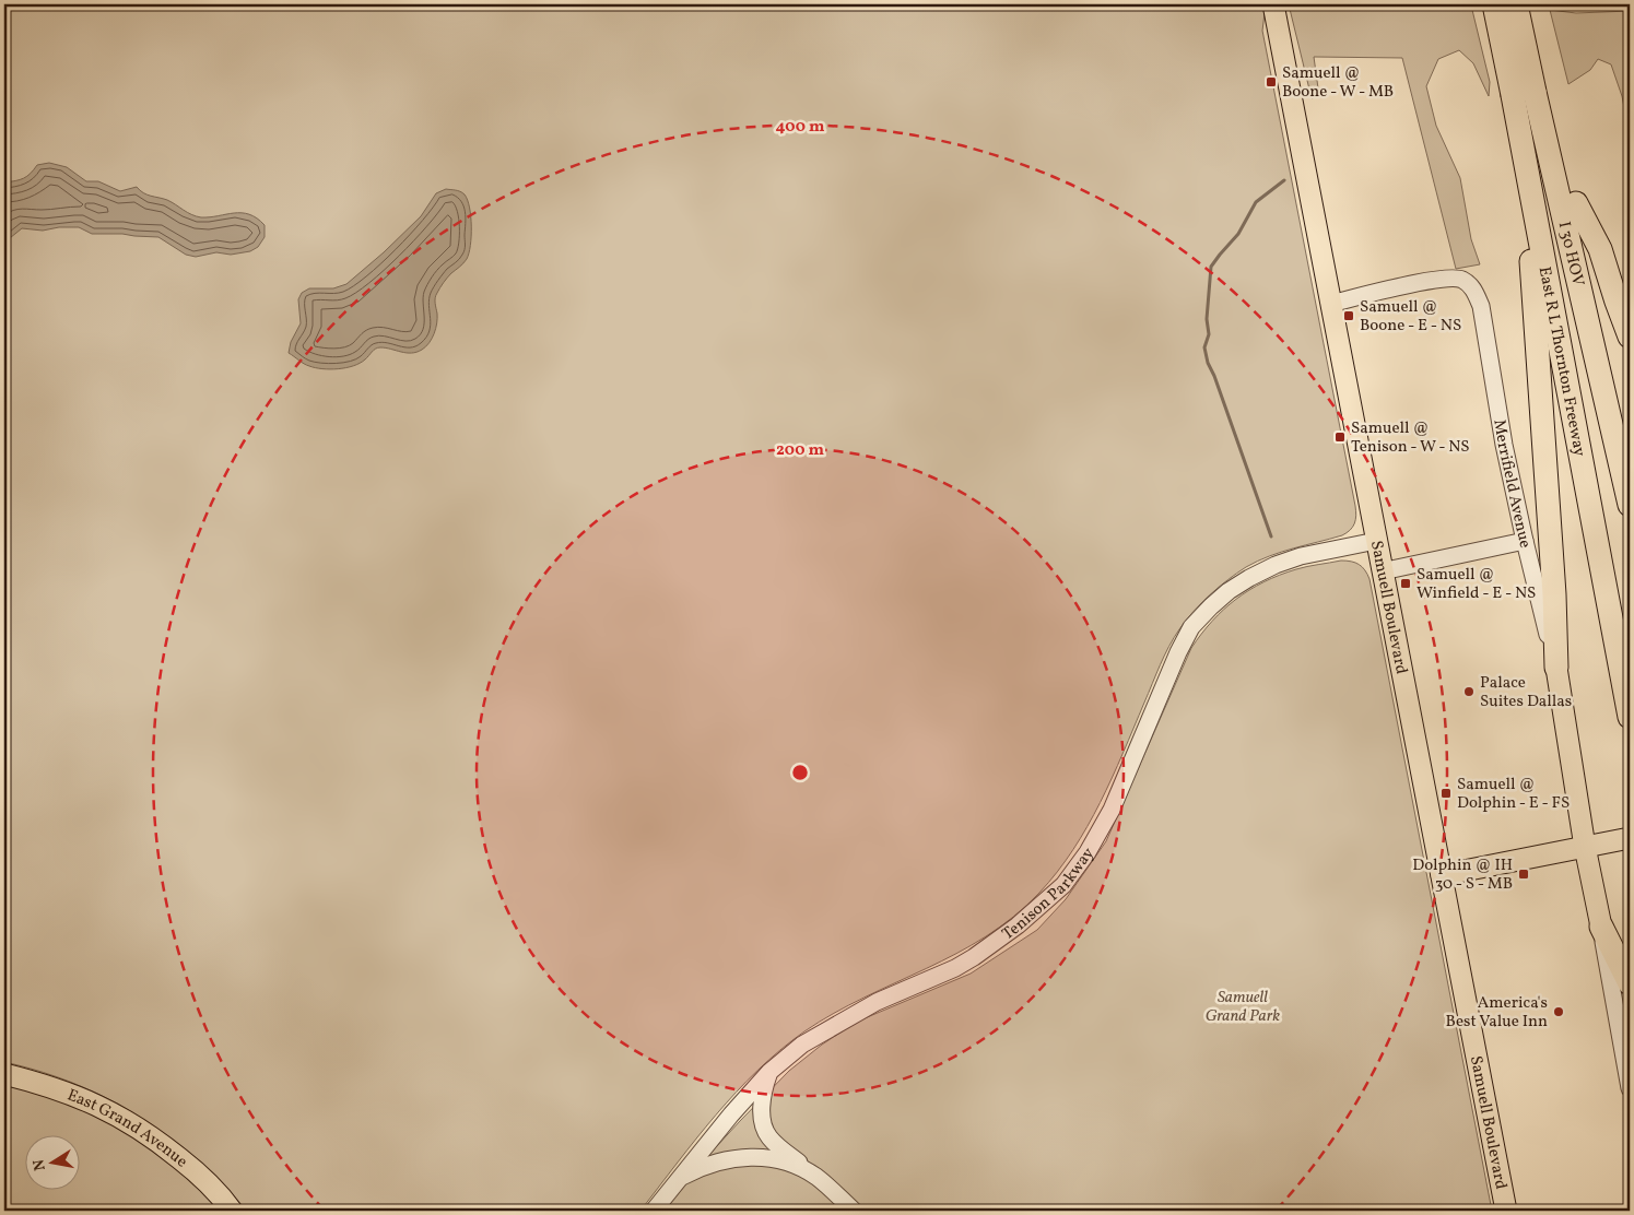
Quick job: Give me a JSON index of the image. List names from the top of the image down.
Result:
{
  "streets": {
    "highway": ["I 30 HOV", "East R L Thornton Freeway"],
    "main road": ["Merrifield Avenue", "Samuell Boulevard", "East Grand Avenue"],
    "street": ["Tenison Parkway"]
  },
  "crossings": [
    ["I 30 HOV", "East R L Thornton Freeway"],
    ["Merrifield Avenue", "Samuell Boulevard"],
    ["Samuell Boulevard", "Tenison Parkway"]
  ],
  "parks": ["Samuell Grand Park"],
  "places": {
    "transit": [
      "Samuell @ Boone - W - MB",
      "Samuell @ Boone - E - NS",
      "Samuell @ Tenison - W - NS",
      "Samuell @ Winfield - E - NS",
      "Samuell @ Dolphin - E - FS",
      "Dolphin @ IH 30 - S - MB"
    ],
    "other": ["Palace Suites Dallas", "America's Best Value Inn"]
  },
  "north": "left",
  "rings": ["400 m", "200 m"]
}
